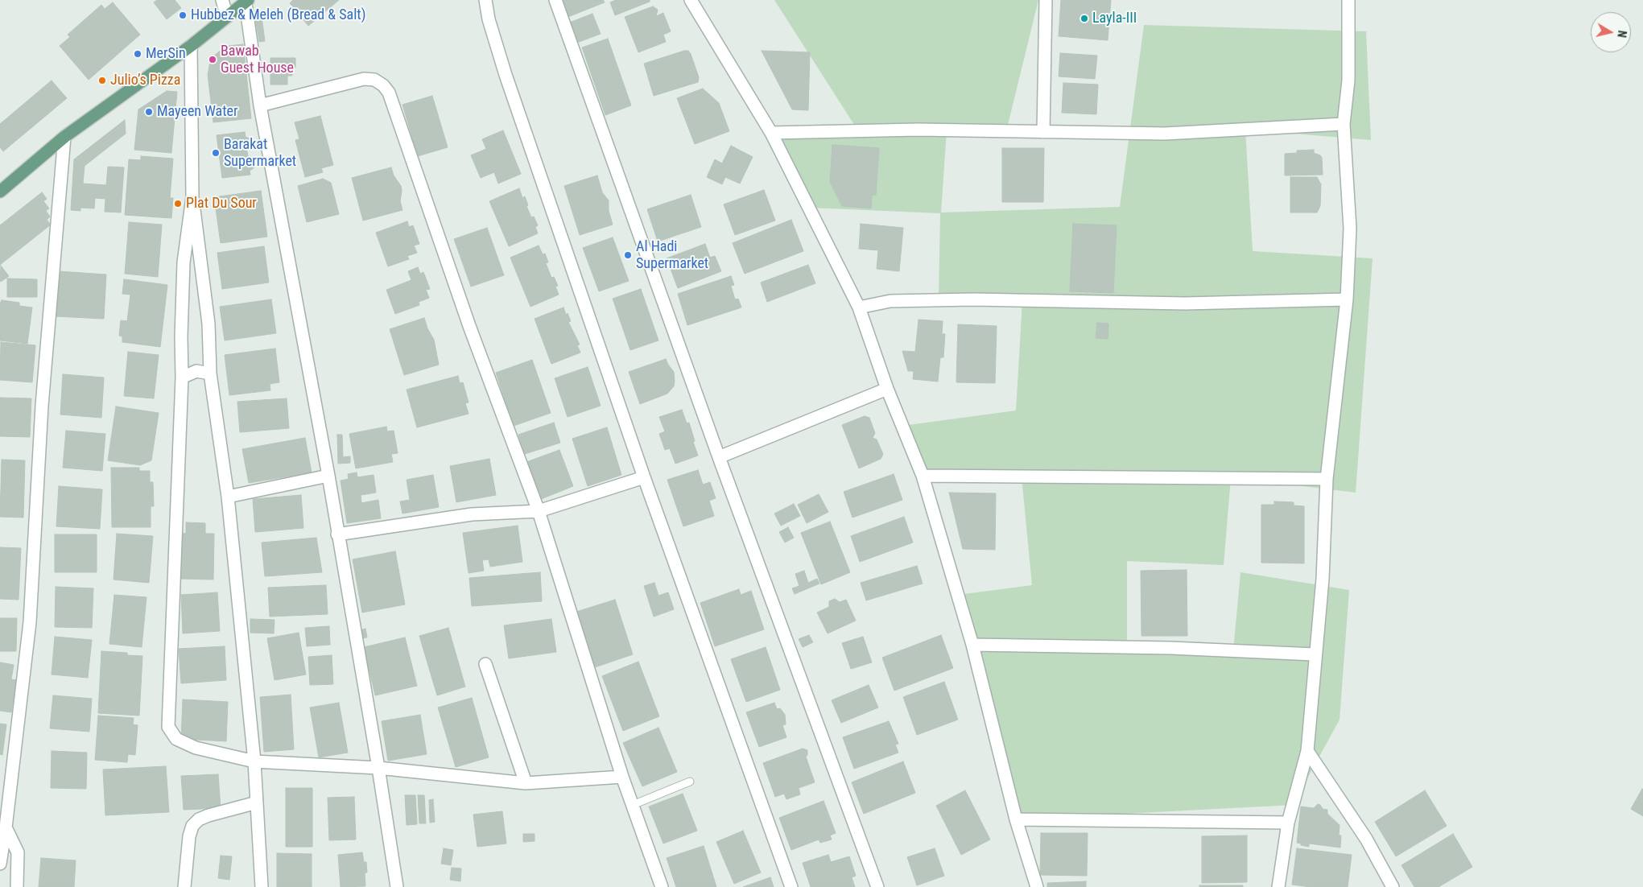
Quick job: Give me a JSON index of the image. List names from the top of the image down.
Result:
{
  "places": [
    "Hubbez & Meleh (Bread & Salt)",
    "Layla-III",
    "MerSin",
    "Bawab Guest House",
    "Julio’s Pizza",
    "Mayeen Water",
    "Barakat Supermarket",
    "Plat Du Sour",
    "Al Hadi Supermarket"
  ],
  "north": "right"
}
